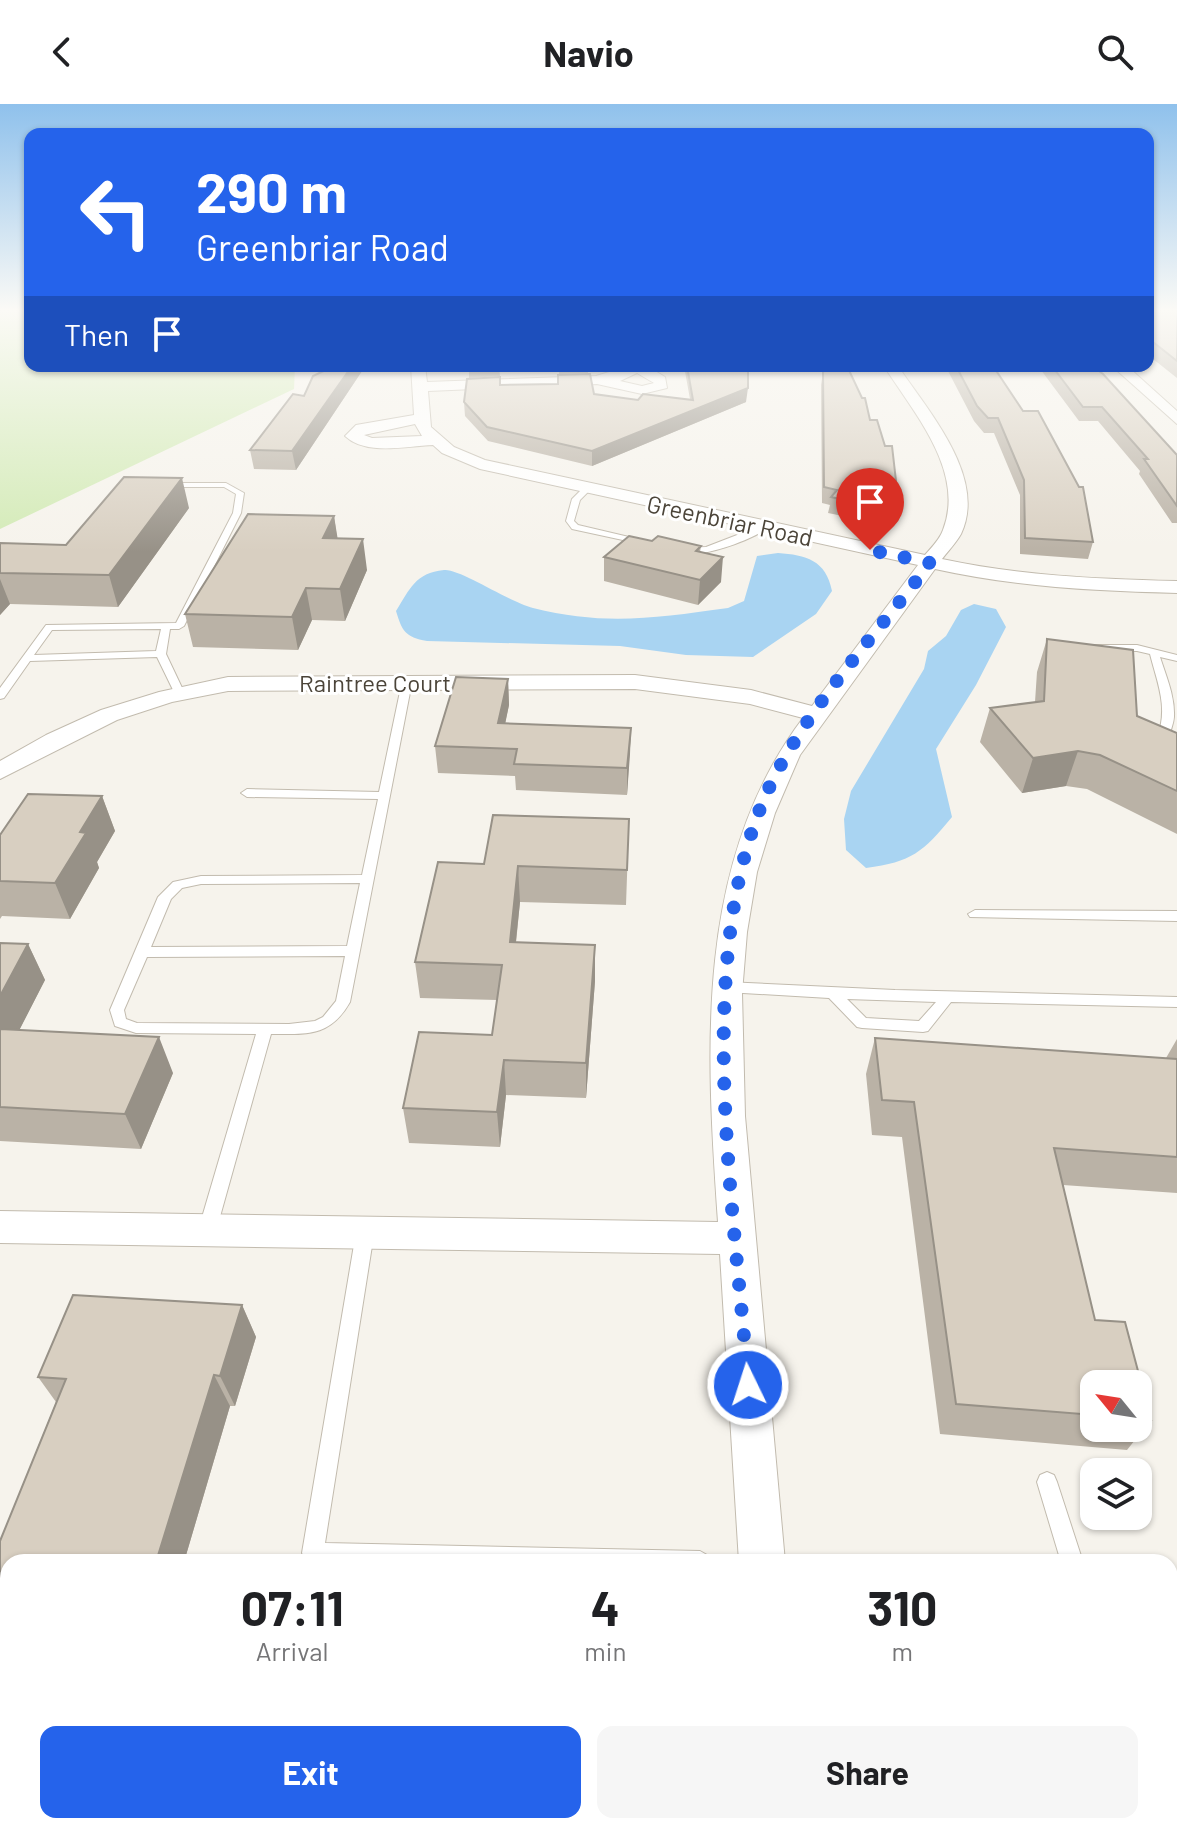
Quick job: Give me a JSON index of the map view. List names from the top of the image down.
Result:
{
  "streets": {
    "street": ["Greenbriar Road", "Raintree Court"]
  },
  "north": "top left",
  "page": {
    "header": "Navio",
    "turn": ["290 m", "Greenbriar Road"],
    "then": "Then",
    "eta": [
      "07:11",
      "Arrival",
      "4",
      "min",
      "310",
      "m"
    ],
    "buttons": ["Exit", "Share"]
  }
}
